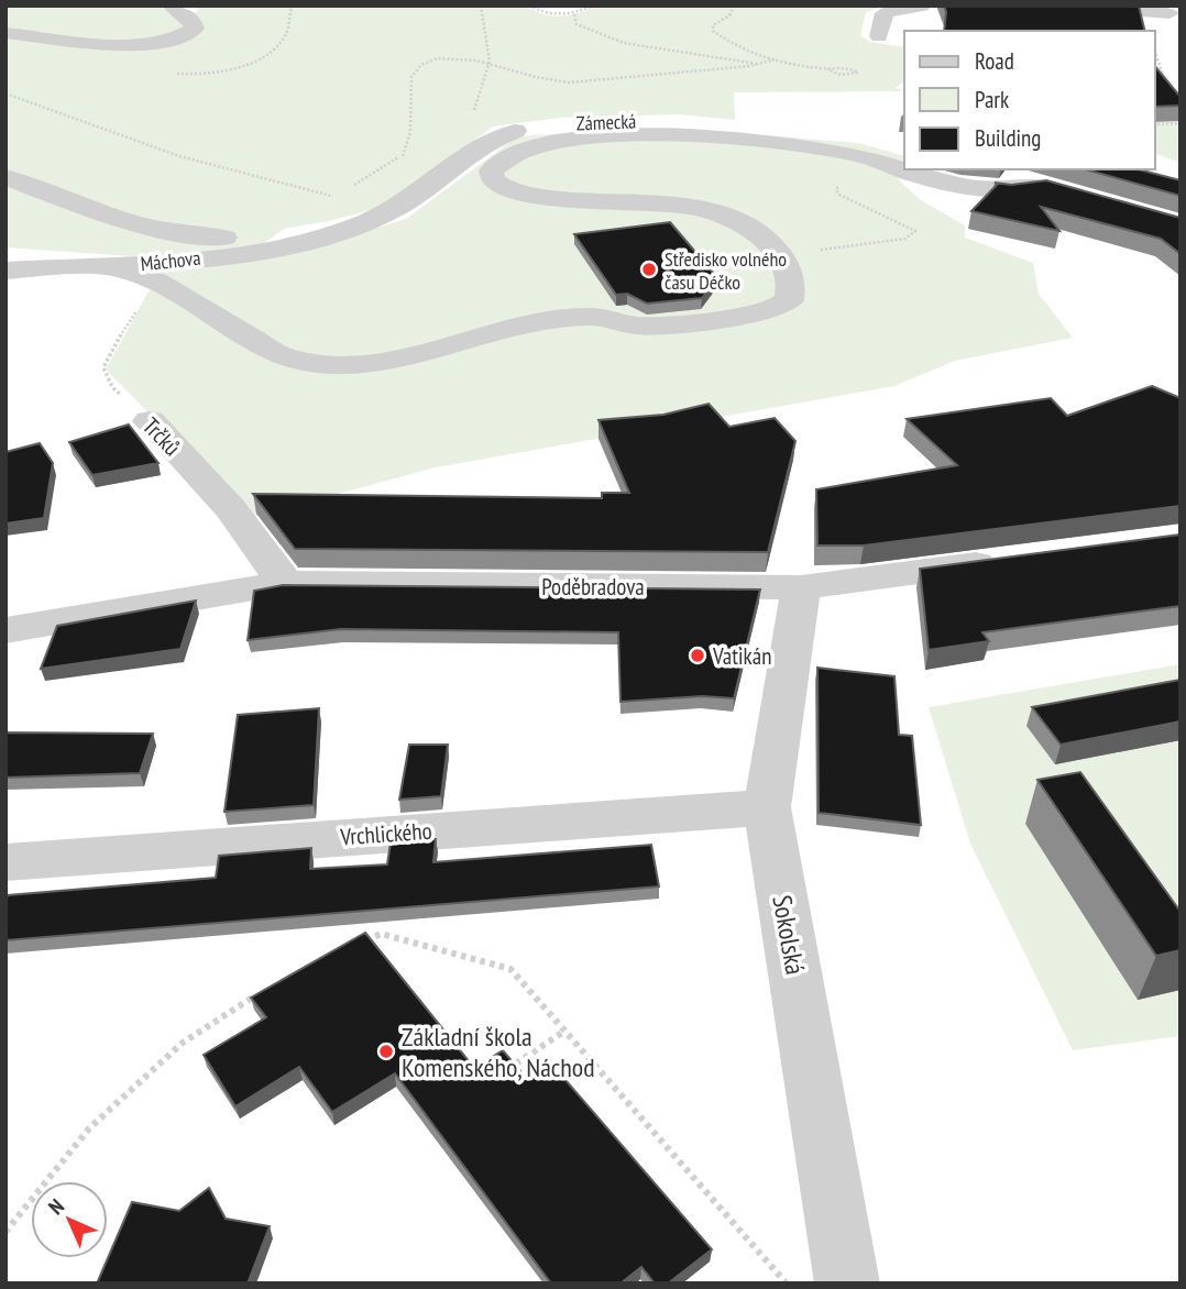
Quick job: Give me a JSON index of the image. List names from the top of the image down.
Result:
{
  "streets": {
    "street": [
      "Zámecká",
      "Máchova",
      "Trčků",
      "Poděbradova",
      "Vrchlického",
      "Sokolská"
    ]
  },
  "crossings": [
    ["Zámecká", "Máchova"],
    ["Trčků", "Poděbradova"],
    ["Poděbradova", "Sokolská"],
    ["Vrchlického", "Sokolská"]
  ],
  "places": ["Středisko volného času Déčko", "Vatikán", "Základní škola Komenského, Náchod"],
  "legend": ["Road", "Park", "Building"],
  "north": "top left"
}
